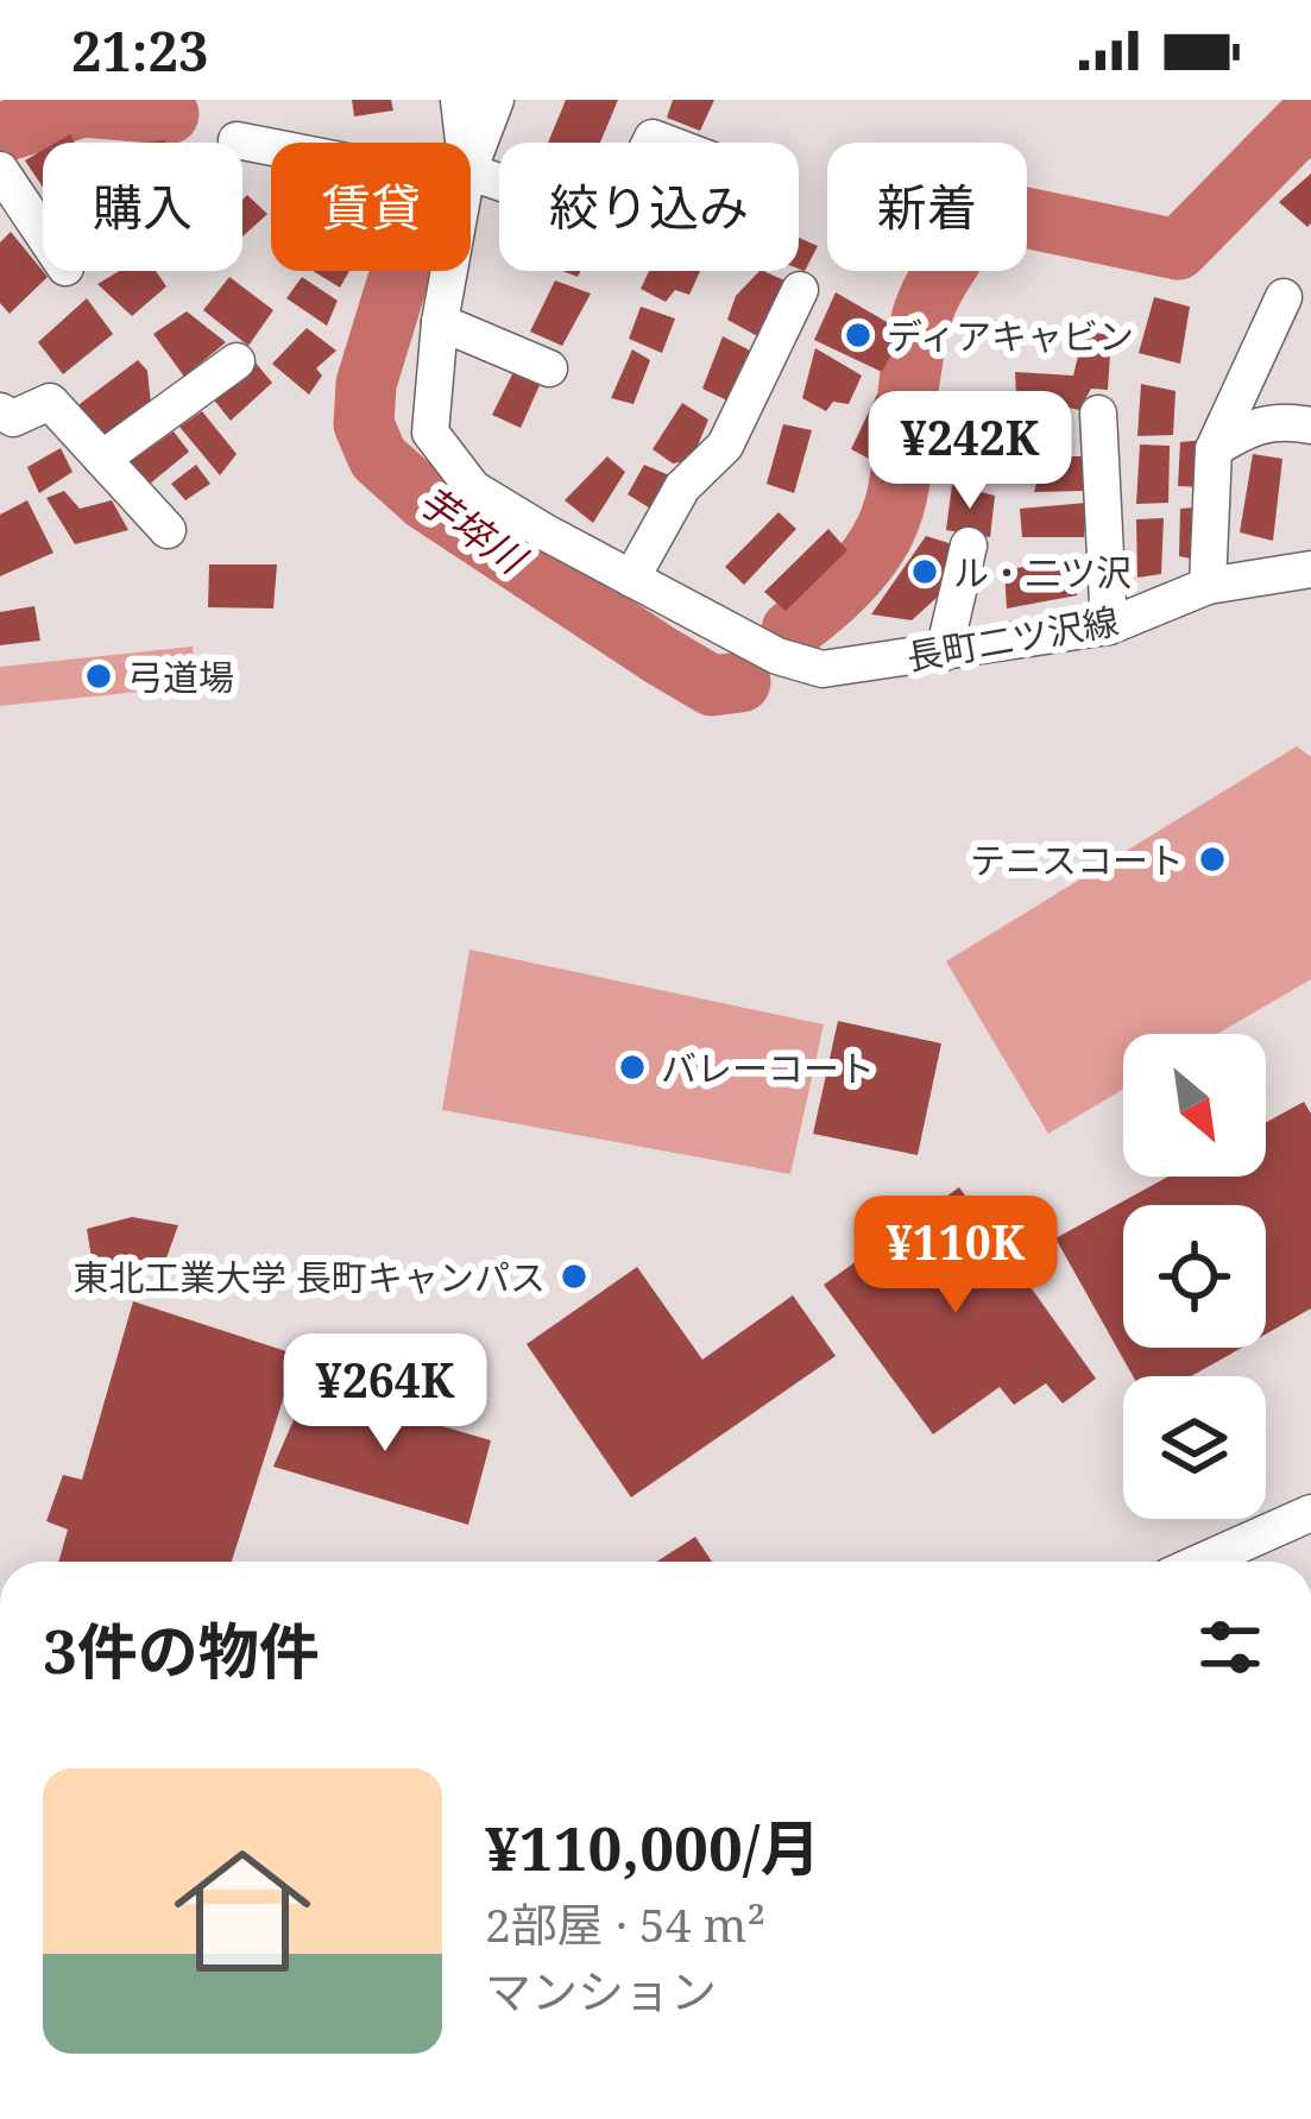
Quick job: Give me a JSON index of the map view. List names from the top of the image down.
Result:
{
  "streets": {
    "street": ["長町二ツ沢線"]
  },
  "water": ["芋埣川"],
  "places": [
    "ディアキャビン",
    "ル・二ツ沢",
    "弓道場",
    "テニスコート",
    "バレーコート",
    "東北工業大学 長町キャンパス"
  ],
  "north": "bottom right",
  "page": {
    "status": "21:23",
    "chip": [
      "購入",
      "賃貸",
      "絞り込み",
      "新着"
    ],
    "price": ["¥242K", "¥110K", "¥264K"],
    "heading": "3件の物件",
    "list": [
      {
        "name": "¥110,000/月",
        "note": "2部屋 · 54 m² · マンション"
      }
    ]
  }
}
